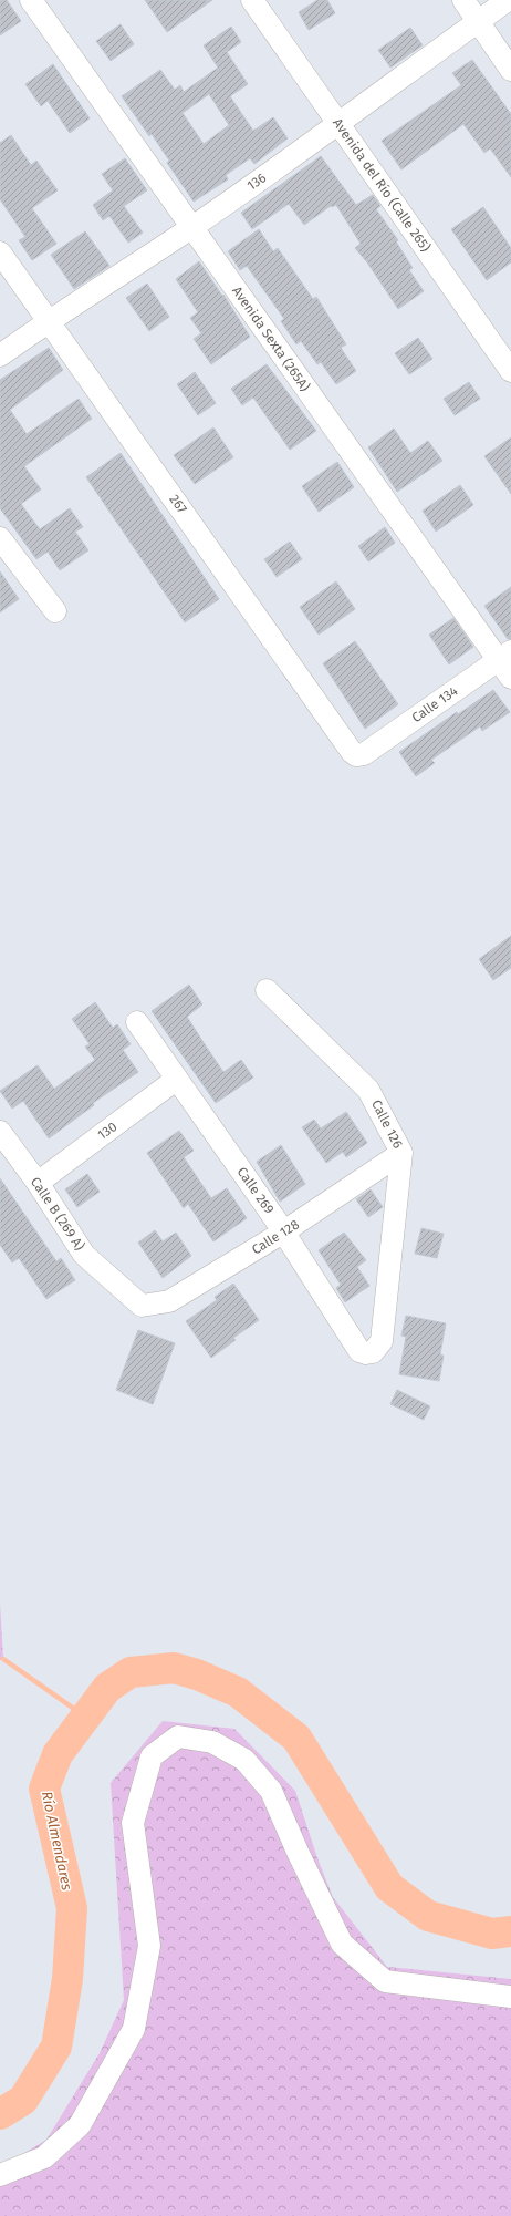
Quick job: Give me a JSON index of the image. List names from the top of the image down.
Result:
{
  "streets": {
    "street": [
      "136",
      "Avenida del Río (Calle 265)",
      "Avenida Sexta (265A)",
      "267",
      "Calle 134",
      "Calle 126",
      "130",
      "Calle 269",
      "Calle B (269 A)",
      "Calle 128"
    ]
  },
  "crossings": [
    ["136", "Avenida del Río (Calle 265)"],
    ["136", "Avenida Sexta (265A)"],
    ["136", "267"],
    ["Avenida Sexta (265A)", "Calle 134"],
    ["267", "Calle 134"],
    ["Calle 126", "Calle 269"],
    ["Calle 126", "Calle 128"],
    ["130", "Calle 269"],
    ["130", "Calle B (269 A)"],
    ["Calle 269", "Calle 128"],
    ["Calle B (269 A)", "Calle 128"]
  ],
  "water": ["Río Almendares"]
}
